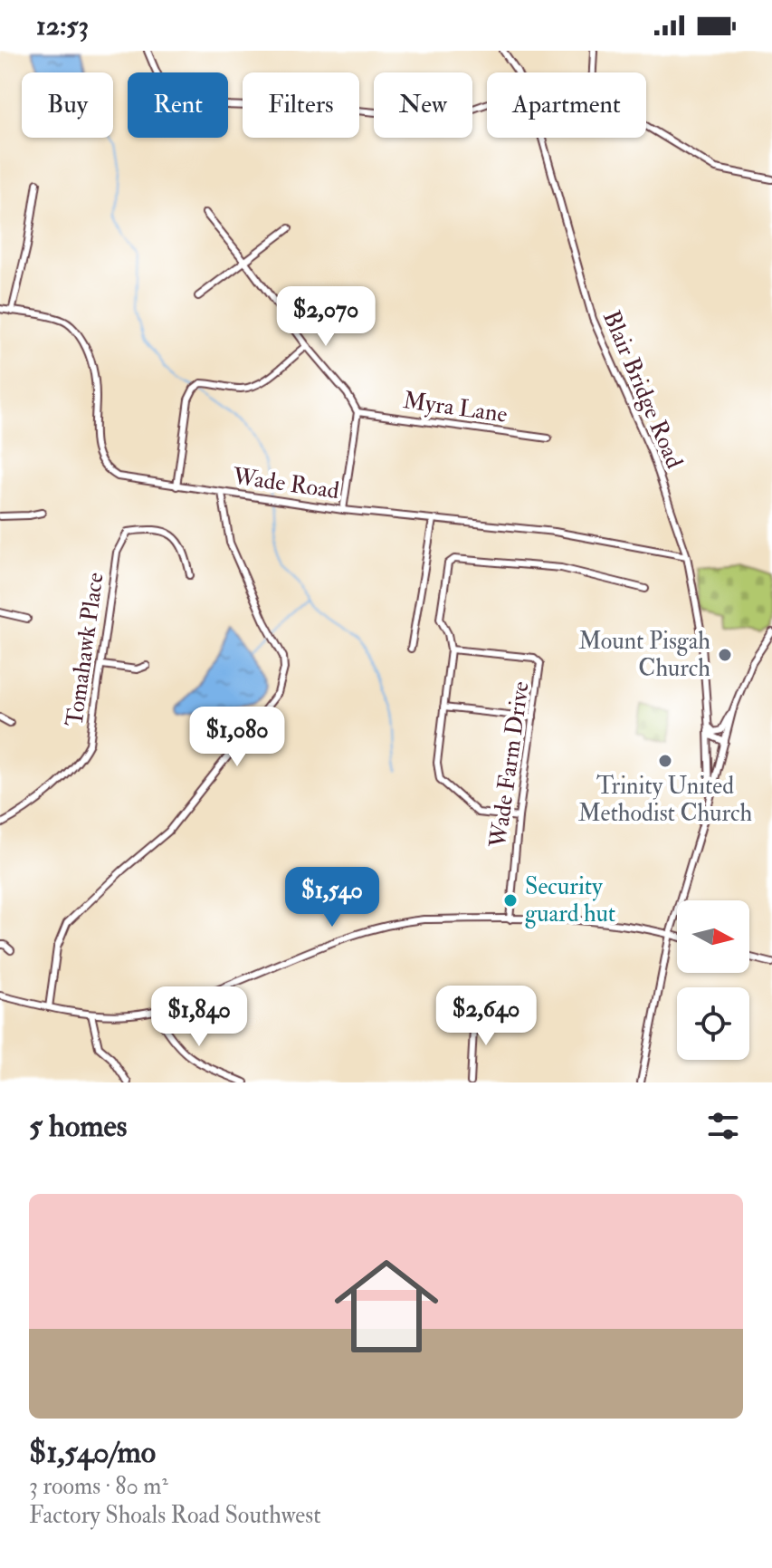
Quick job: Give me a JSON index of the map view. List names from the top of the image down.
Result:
{
  "streets": {
    "street": [
      "Blair Bridge Road",
      "Myra Lane",
      "Wade Road",
      "Tomahawk Place",
      "Wade Farm Drive"
    ]
  },
  "crossings": [
    ["Blair Bridge Road", "Wade Road"]
  ],
  "places": ["Mount Pisgah Church", "Trinity United Methodist Church", "Security guard hut"],
  "north": "right",
  "page": {
    "status": "12:53",
    "chip": [
      "Buy",
      "Rent",
      "Filters",
      "New",
      "Apartment"
    ],
    "price": [
      "$2,070",
      "$1,080",
      "$1,540",
      "$2,640",
      "$1,840"
    ],
    "heading": "5 homes",
    "list": [
      {
        "name": "$1,540/mo",
        "note": "3 rooms · 80 m² · Factory Shoals Road Southwest"
      }
    ]
  }
}
